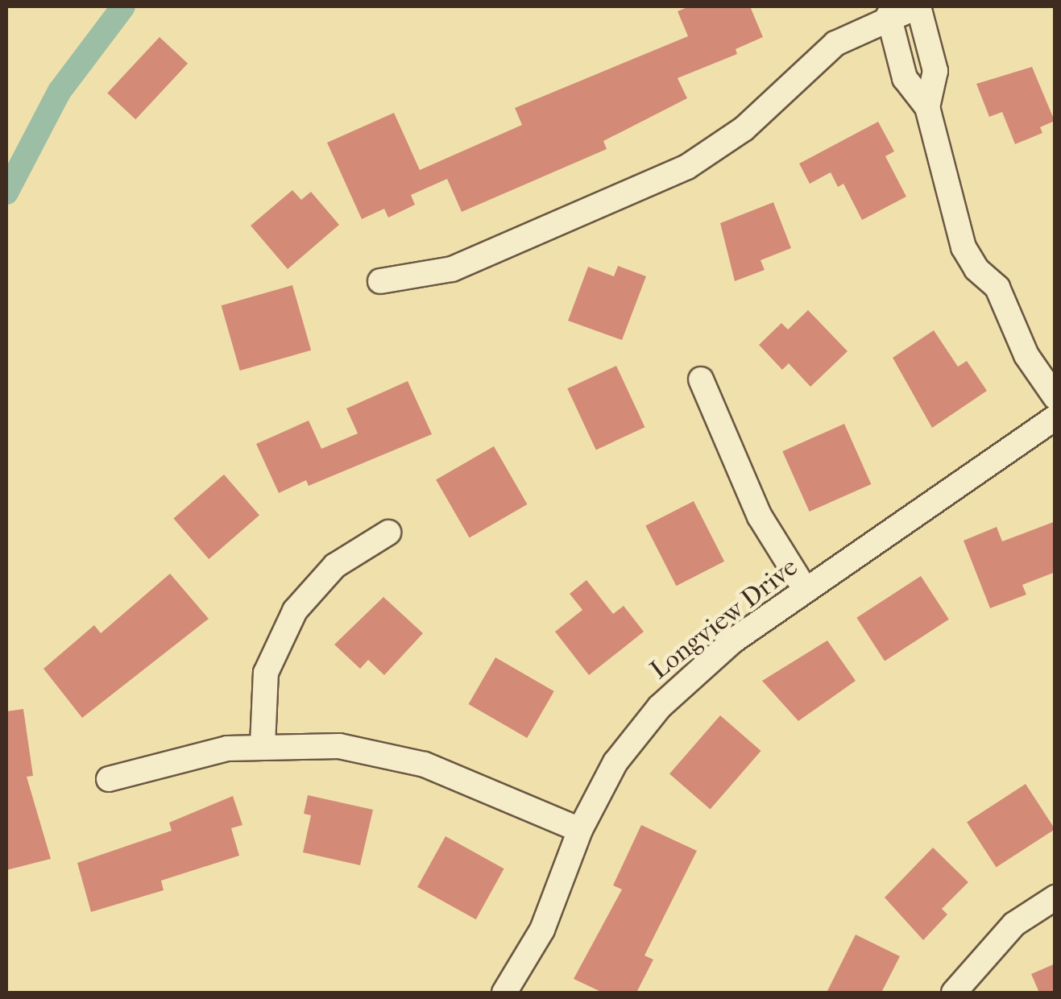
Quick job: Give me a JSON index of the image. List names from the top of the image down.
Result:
{
  "streets": {
    "street": ["Longview Drive"]
  }
}
